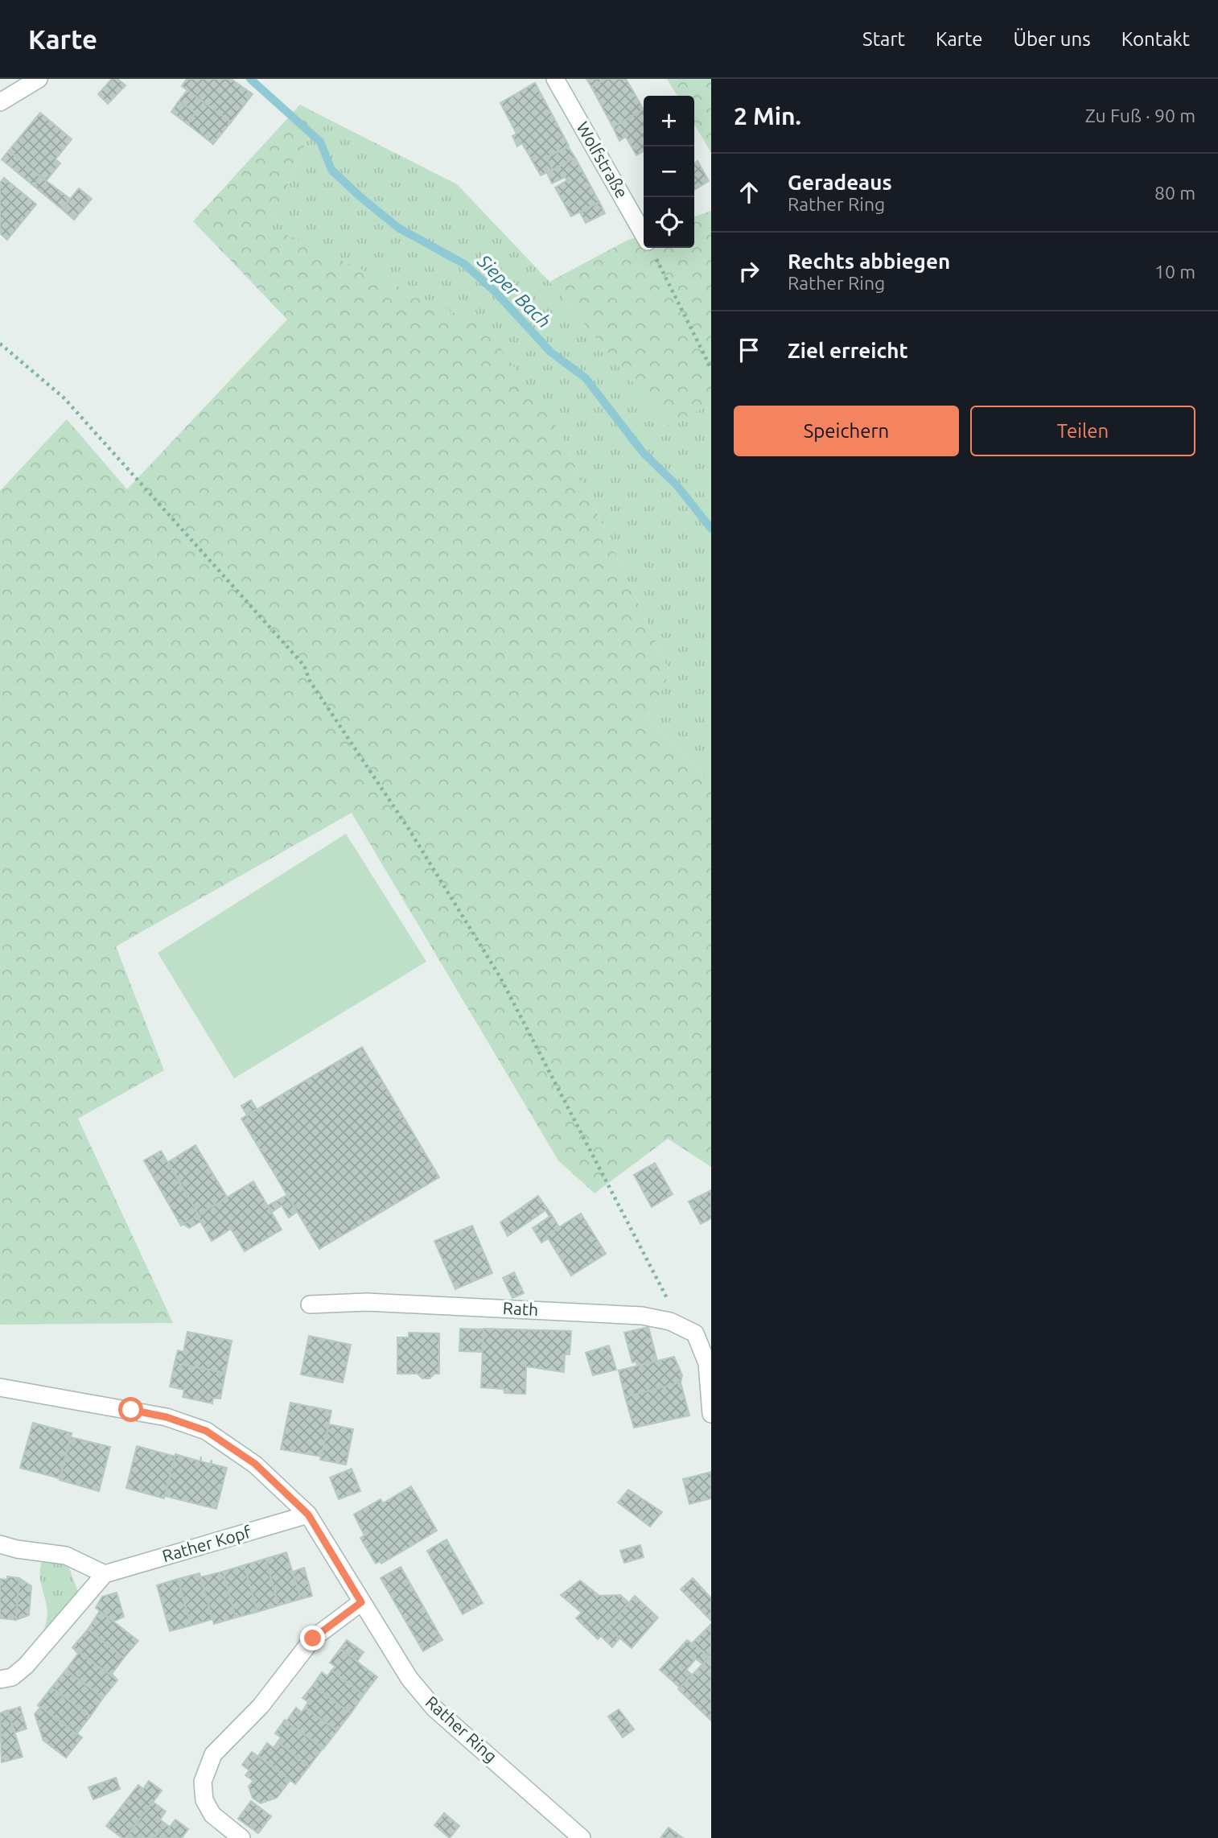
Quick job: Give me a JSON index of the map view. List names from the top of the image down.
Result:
{
  "streets": {
    "street": [
      "Wolfstraße",
      "Rath",
      "Rather Kopf",
      "Rather Ring"
    ]
  },
  "crossings": [
    ["Rather Kopf", "Rather Ring"]
  ],
  "water": ["Sieper Bach"],
  "page": {
    "header": "Karte",
    "nav": [
      "Start",
      "Karte",
      "Über uns",
      "Kontakt"
    ],
    "heading": ["2 Min.", "Zu Fuß · 90 m"],
    "map_buttons": ["+", "−"],
    "list": [
      ["Geradeaus", "Rather Ring", "80 m"],
      ["Rechts abbiegen", "Rather Ring", "10 m"],
      "Ziel erreicht"
    ],
    "buttons": ["Speichern", "Teilen"]
  }
}
